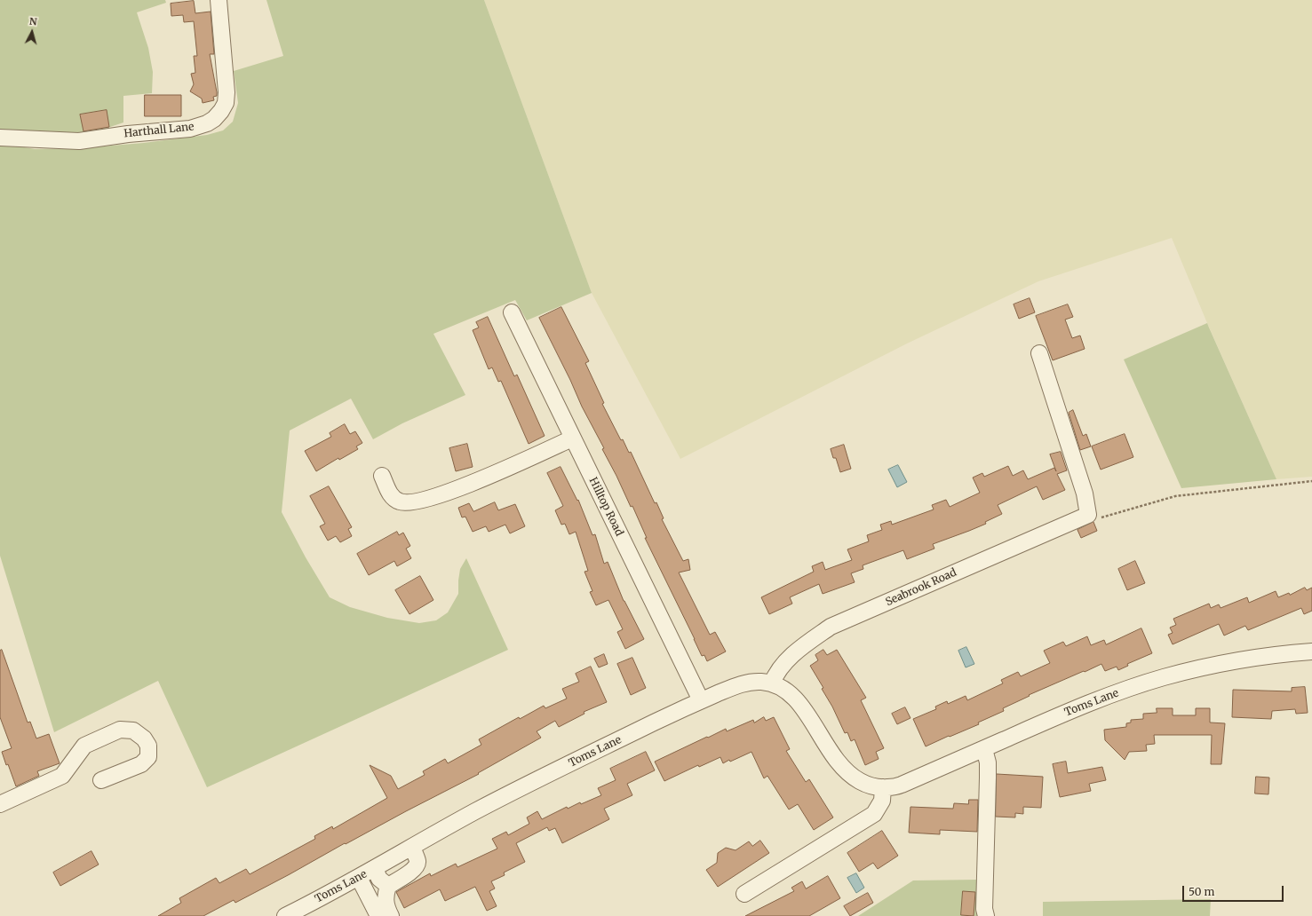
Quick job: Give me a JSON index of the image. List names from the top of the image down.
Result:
{
  "streets": {
    "street": [
      "Harthall Lane",
      "Hilltop Road",
      "Seabrook Road",
      "Toms Lane"
    ]
  },
  "crossings": [
    ["Hilltop Road", "Toms Lane"],
    ["Seabrook Road", "Toms Lane"]
  ],
  "scale_bar": "50 m",
  "north": "top"
}
